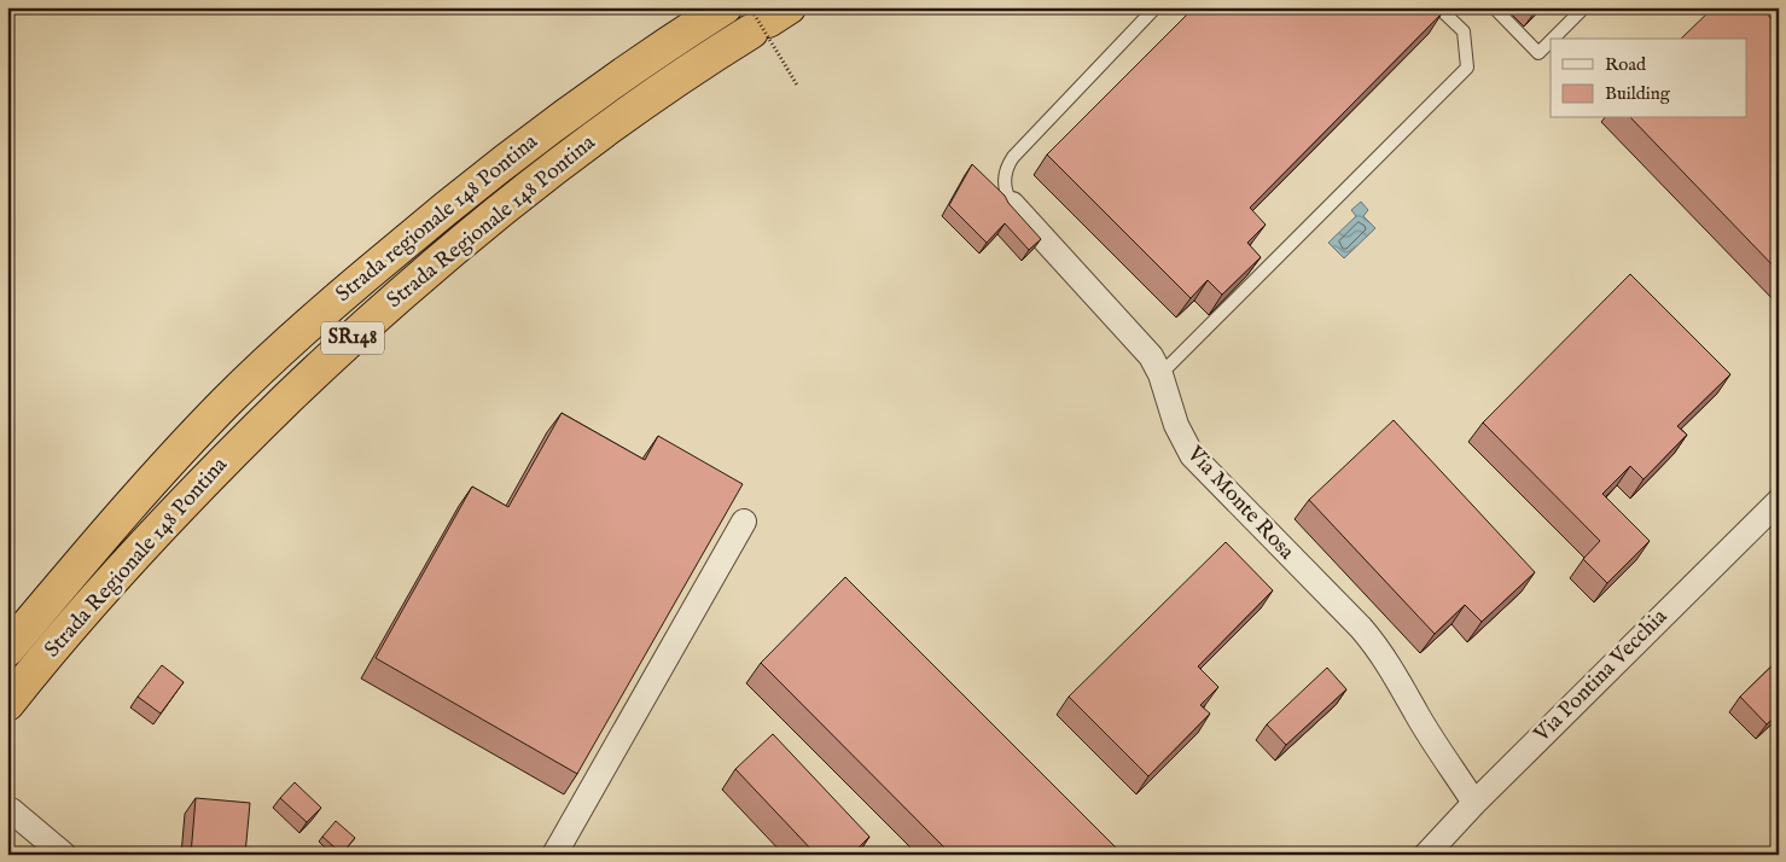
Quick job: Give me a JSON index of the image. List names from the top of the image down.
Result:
{
  "streets": {
    "highway": ["Strada regionale 148 Pontina", "Strada Regionale 148 Pontina", "SR148"],
    "street": ["Via Monte Rosa", "Via Pontina Vecchia"]
  },
  "crossings": [
    ["Via Monte Rosa", "Via Pontina Vecchia"]
  ],
  "legend": ["Road", "Building"]
}
